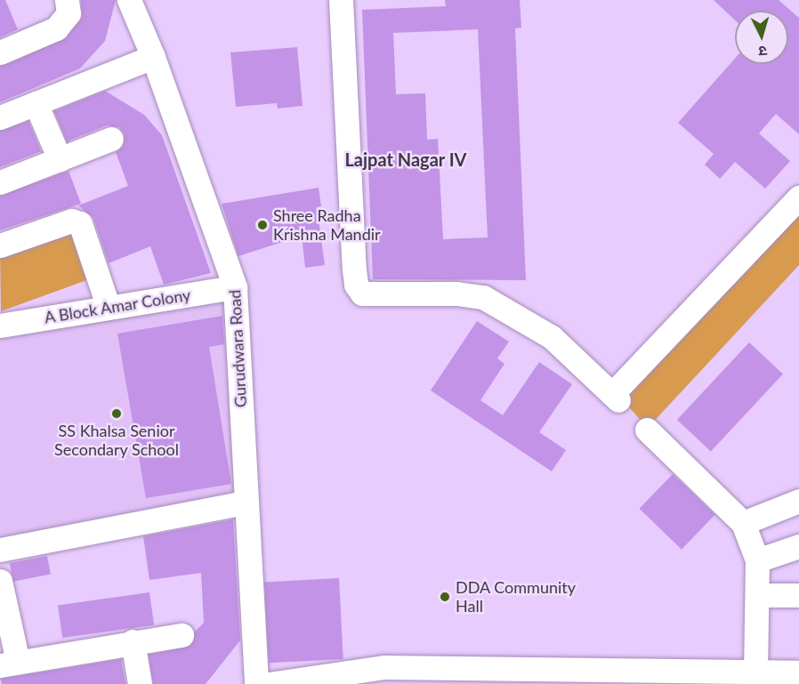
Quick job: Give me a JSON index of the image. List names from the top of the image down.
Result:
{
  "streets": {
    "street": ["A Block Amar Colony", "Gurudwara Road"]
  },
  "crossings": [
    ["A Block Amar Colony", "Gurudwara Road"]
  ],
  "districts": ["Lajpat Nagar IV"],
  "places": ["Shree Radha Krishna Mandir", "SS Khalsa Senior Secondary School", "DDA Community Hall"],
  "north": "bottom"
}
